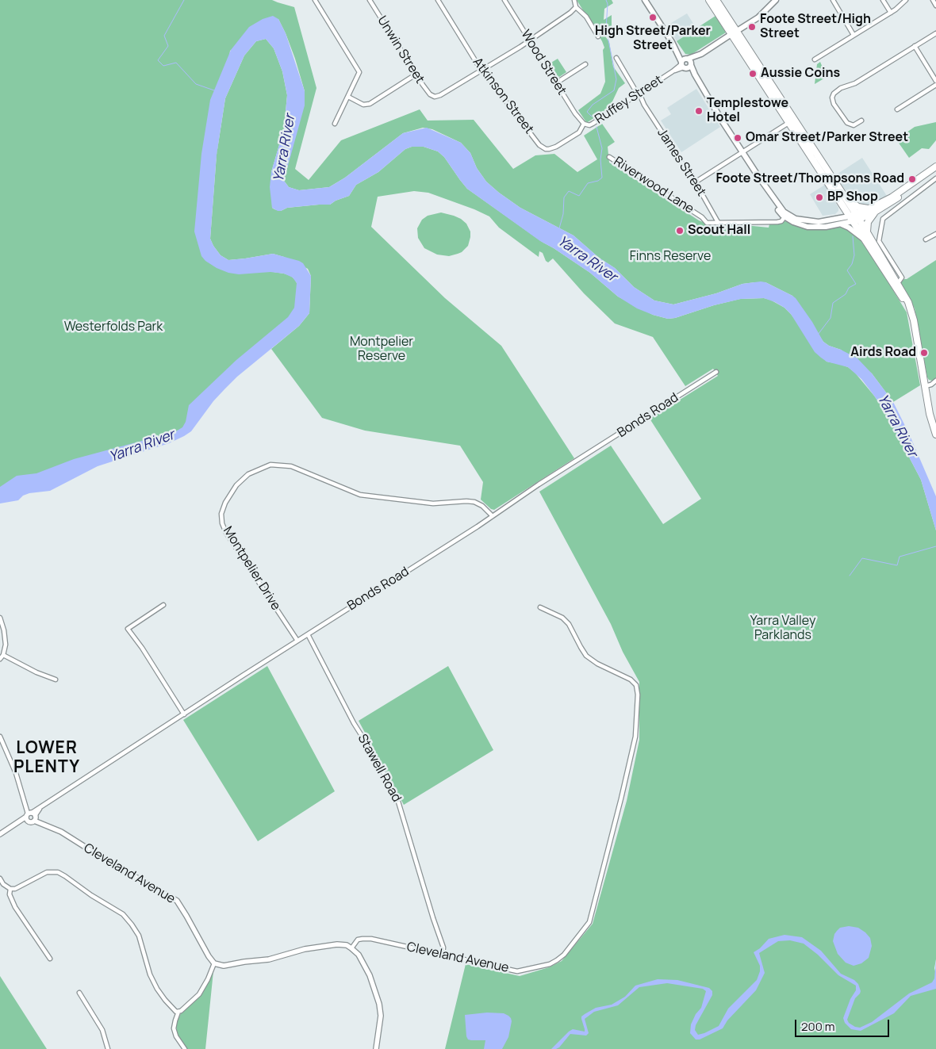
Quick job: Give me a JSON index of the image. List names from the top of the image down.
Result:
{
  "streets": {
    "street": [
      "Unwin Street",
      "Wood Street",
      "Atkinson Street",
      "Ruffey Street",
      "James Street",
      "Riverwood Lane",
      "Bonds Road",
      "Montpelier Drive",
      "Stawell Road",
      "Cleveland Avenue"
    ]
  },
  "crossings": [
    ["Unwin Street", "Atkinson Street"],
    ["Wood Street", "Atkinson Street"],
    ["Wood Street", "Ruffey Street"],
    ["Atkinson Street", "Ruffey Street"],
    ["Ruffey Street", "James Street"],
    ["James Street", "Riverwood Lane"],
    ["Bonds Road", "Montpelier Drive"],
    ["Bonds Road", "Stawell Road"],
    ["Bonds Road", "Cleveland Avenue"],
    ["Stawell Road", "Cleveland Avenue"]
  ],
  "districts": ["LOWER PLENTY"],
  "water": ["Yarra River"],
  "parks": [
    "Finns Reserve",
    "Westerfolds Park",
    "Montpelier Reserve",
    "Yarra Valley Parklands"
  ],
  "places": [
    "High Street/Parker Street",
    "Foote Street/High Street",
    "Aussie Coins",
    "Templestowe Hotel",
    "Omar Street/Parker Street",
    "Foote Street/Thompsons Road",
    "BP Shop",
    "Scout Hall",
    "Airds Road"
  ],
  "scale_bar": "200 m"
}
